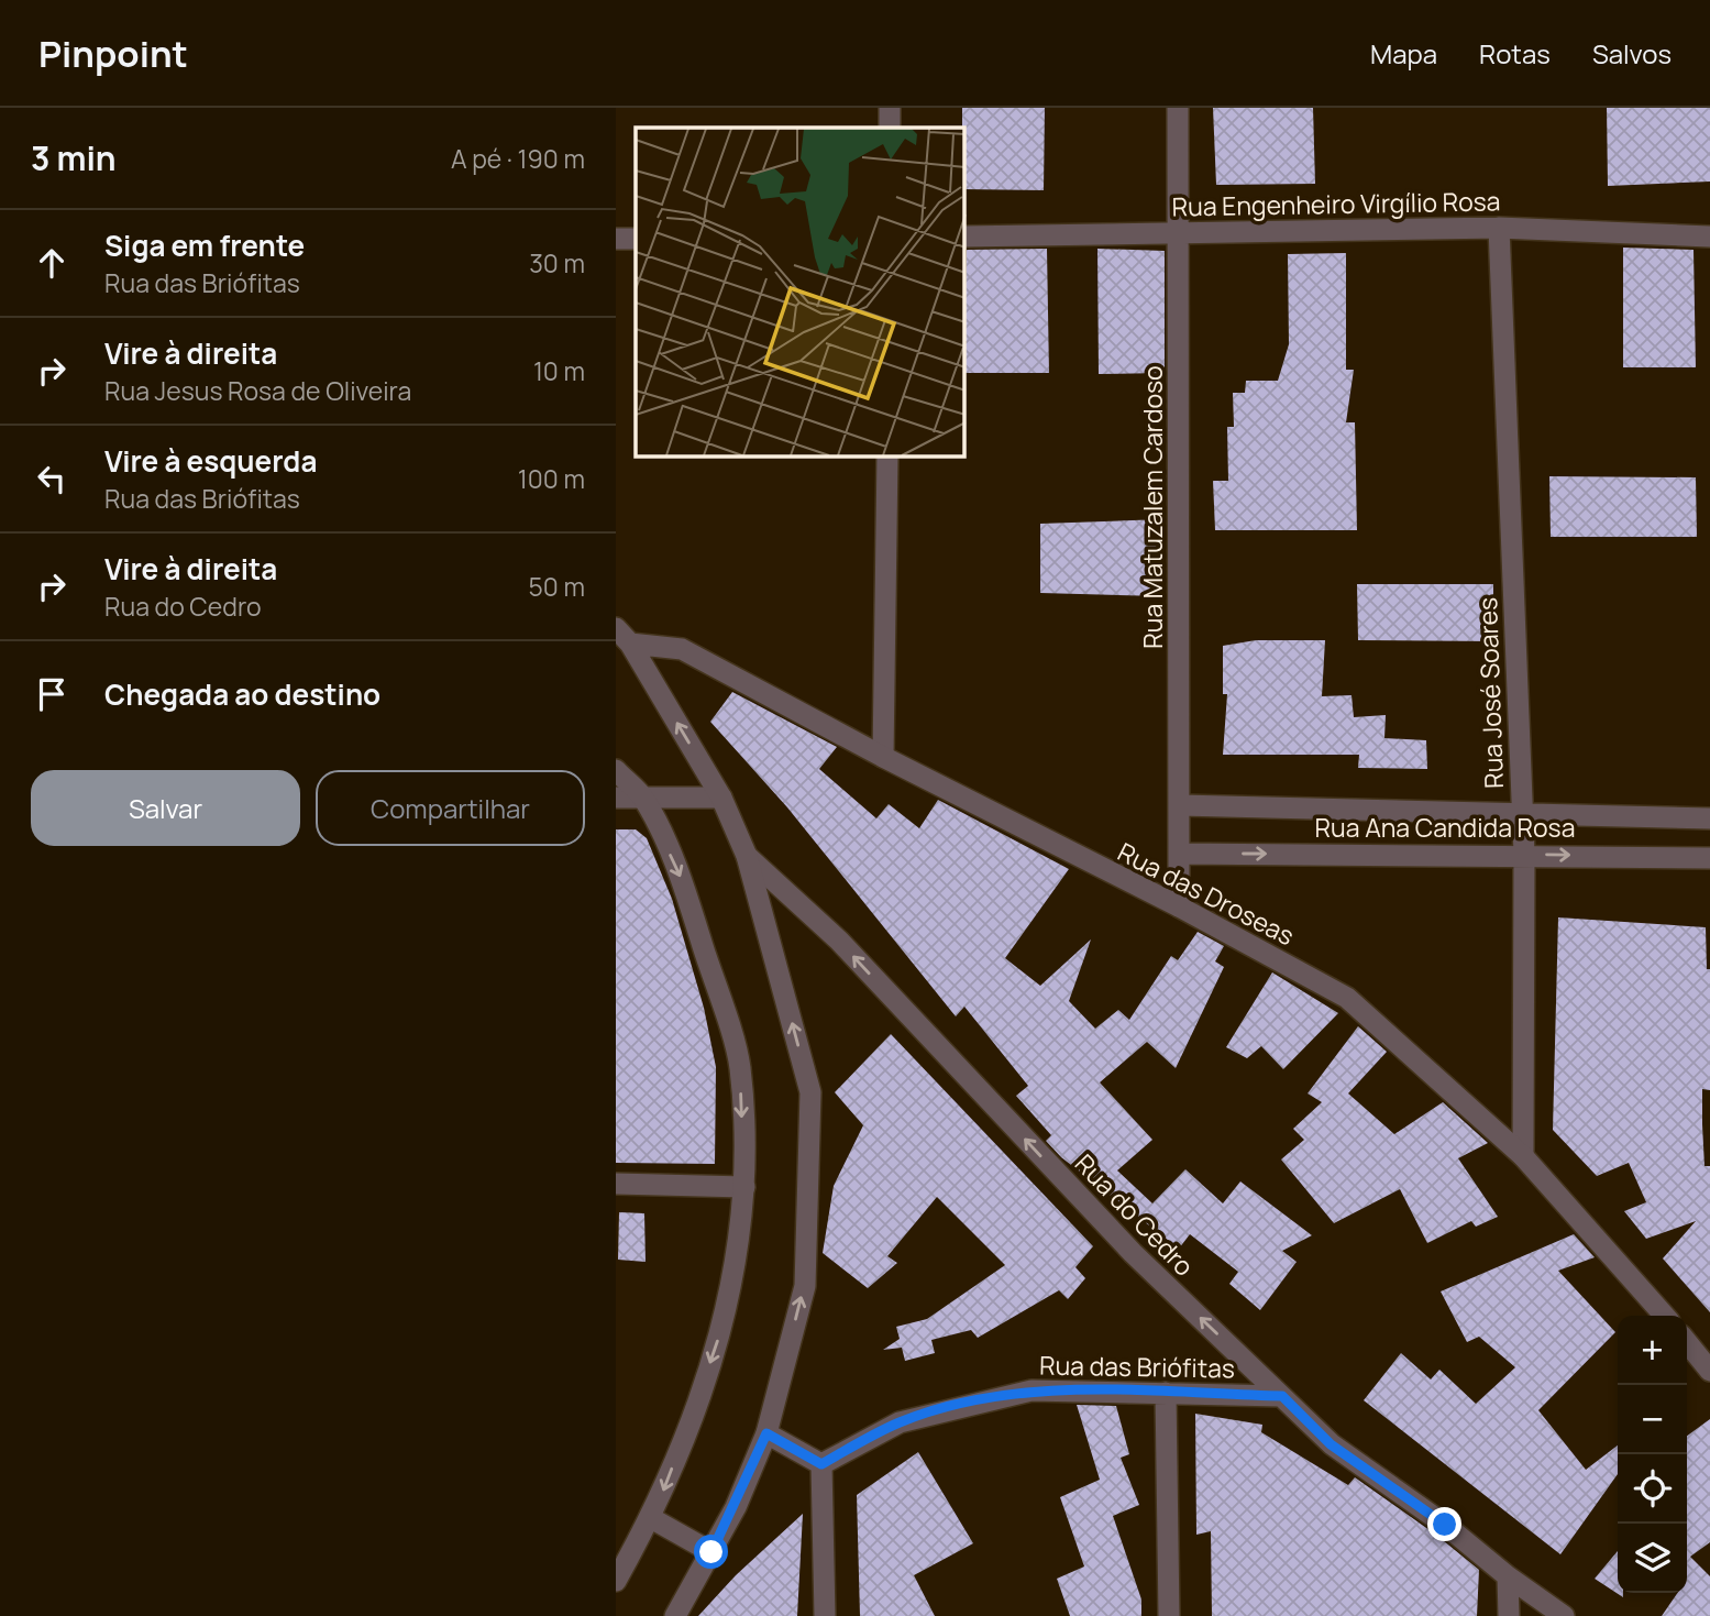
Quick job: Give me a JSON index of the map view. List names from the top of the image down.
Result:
{
  "streets": {
    "street": [
      "Rua Engenheiro Virgílio Rosa",
      "Rua Matuzalem Cardoso",
      "Rua José Soares",
      "Rua Ana Candida Rosa",
      "Rua das Droseas",
      "Rua do Cedro",
      "Rua das Briófitas"
    ]
  },
  "crossings": [
    ["Rua Engenheiro Virgílio Rosa", "Rua Matuzalem Cardoso"],
    ["Rua Engenheiro Virgílio Rosa", "Rua José Soares"],
    ["Rua Matuzalem Cardoso", "Rua Ana Candida Rosa"],
    ["Rua Matuzalem Cardoso", "Rua das Droseas"],
    ["Rua José Soares", "Rua Ana Candida Rosa"],
    ["Rua José Soares", "Rua das Droseas"],
    ["Rua das Droseas", "Rua do Cedro"],
    ["Rua do Cedro", "Rua das Briófitas"]
  ],
  "one_way": ["Rua do Cedro"],
  "page": {
    "header": "Pinpoint",
    "nav": ["Mapa", "Rotas", "Salvos"],
    "heading": ["3 min", "A pé · 190 m"],
    "list": [
      ["Siga em frente", "Rua das Briófitas", "30 m"],
      ["Vire à direita", "Rua Jesus Rosa de Oliveira", "10 m"],
      ["Vire à esquerda", "Rua das Briófitas", "100 m"],
      ["Vire à direita", "Rua do Cedro", "50 m"],
      "Chegada ao destino"
    ],
    "buttons": ["Salvar", "Compartilhar"],
    "map_buttons": ["+", "−"]
  }
}
